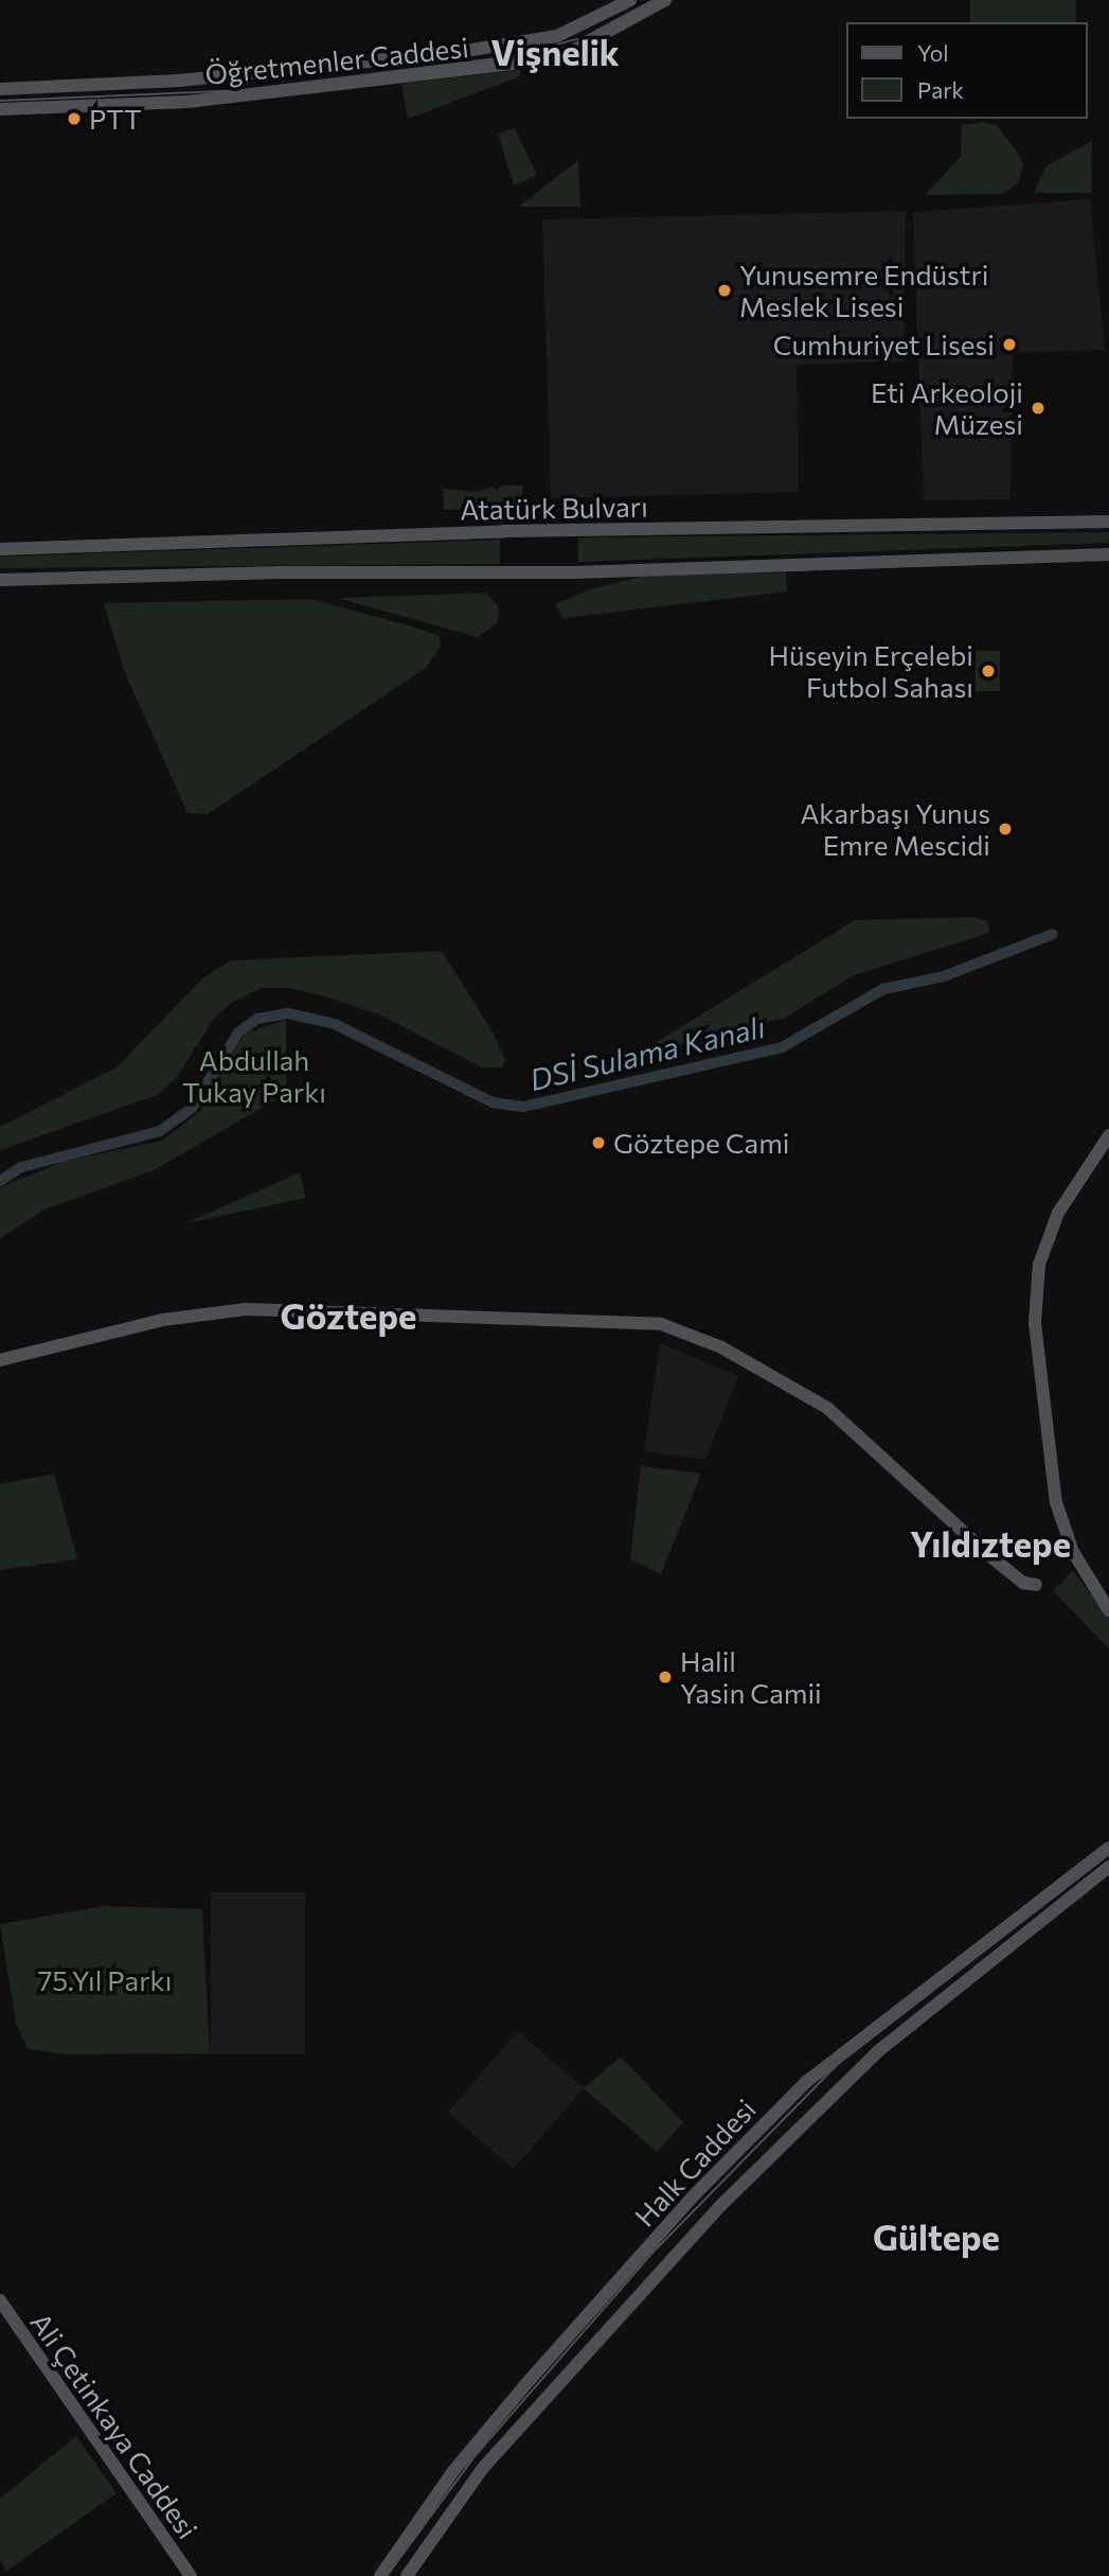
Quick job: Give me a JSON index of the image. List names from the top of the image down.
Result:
{
  "streets": {
    "main road": [
      "Öğretmenler Caddesi",
      "Atatürk Bulvarı",
      "Halk Caddesi",
      "Ali Çetinkaya Caddesi"
    ]
  },
  "districts": [
    "Vişnelik",
    "Göztepe",
    "Yıldıztepe",
    "Gültepe"
  ],
  "water": ["DSİ Sulama Kanalı"],
  "parks": ["Abdullah Tukay Parkı", "75.Yıl Parkı"],
  "places": [
    "PTT",
    "Yunusemre Endüstri Meslek Lisesi",
    "Cumhuriyet Lisesi",
    "Eti Arkeoloji Müzesi",
    "Hüseyin Erçelebi Futbol Sahası",
    "Akarbaşı Yunus Emre Mescidi",
    "Göztepe Cami",
    "Halil Yasin Camii"
  ],
  "legend": ["Yol", "Park"]
}
